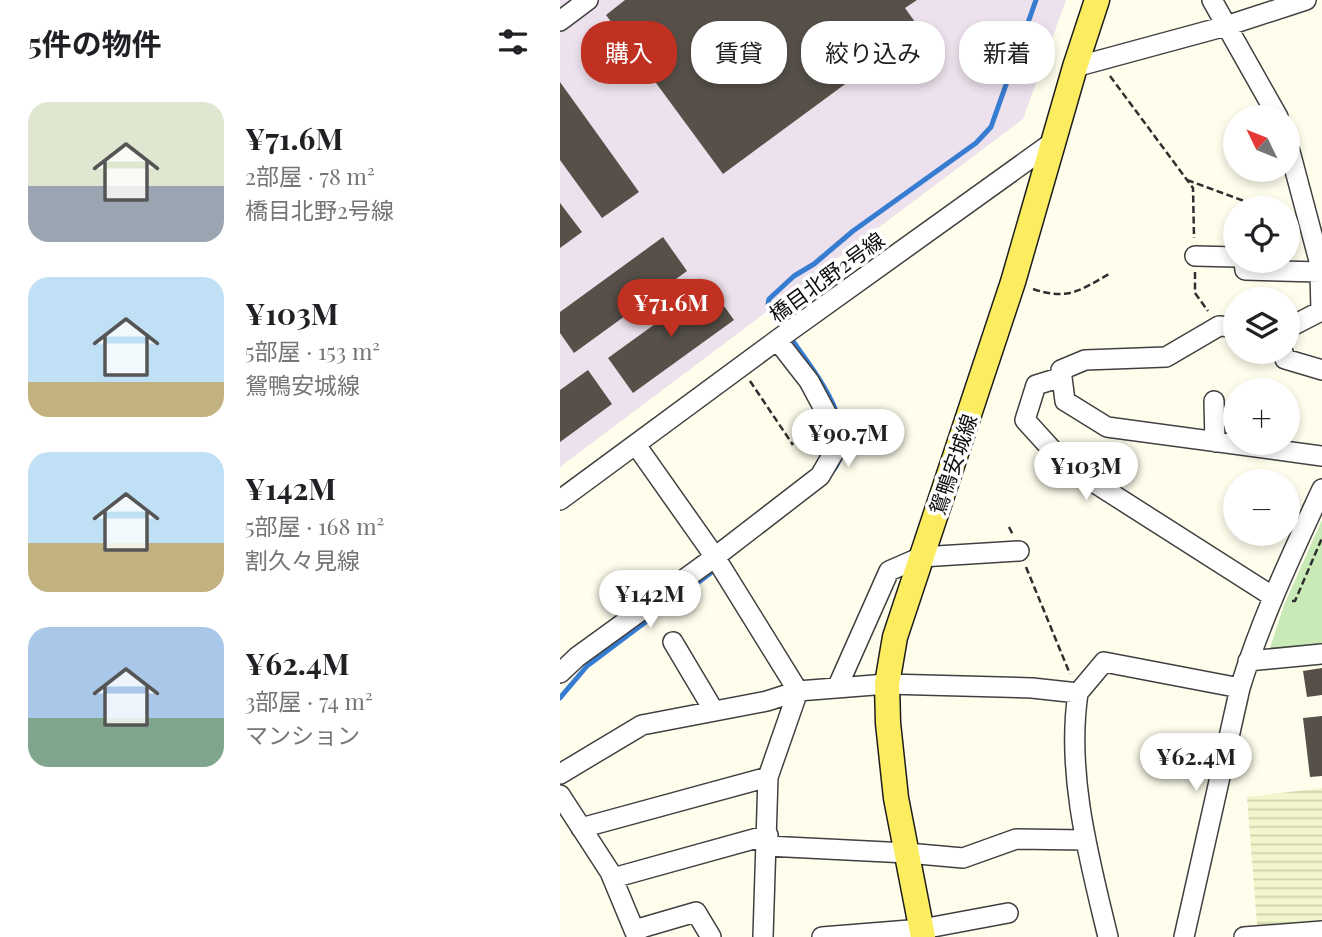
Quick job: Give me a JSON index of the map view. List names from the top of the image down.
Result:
{
  "streets": {
    "main road": ["鴛鴨安城線"],
    "street": ["橋目北野2号線"]
  },
  "crossings": [
    ["橋目北野2号線", "鴛鴨安城線"]
  ],
  "north": "top left",
  "page": {
    "heading": "5件の物件",
    "chip": [
      "購入",
      "賃貸",
      "絞り込み",
      "新着"
    ],
    "list": [
      {
        "name": "¥71.6M",
        "note": "2部屋 · 78 m² · 橋目北野2号線"
      },
      {
        "name": "¥103M",
        "note": "5部屋 · 153 m² · 鴛鴨安城線"
      },
      {
        "name": "¥142M",
        "note": "5部屋 · 168 m² · 割久々見線"
      },
      {
        "name": "¥62.4M",
        "note": "3部屋 · 74 m² · マンション"
      }
    ],
    "map_buttons": ["+", "−"],
    "price": [
      "¥71.6M",
      "¥90.7M",
      "¥103M",
      "¥142M",
      "¥62.4M"
    ]
  }
}
